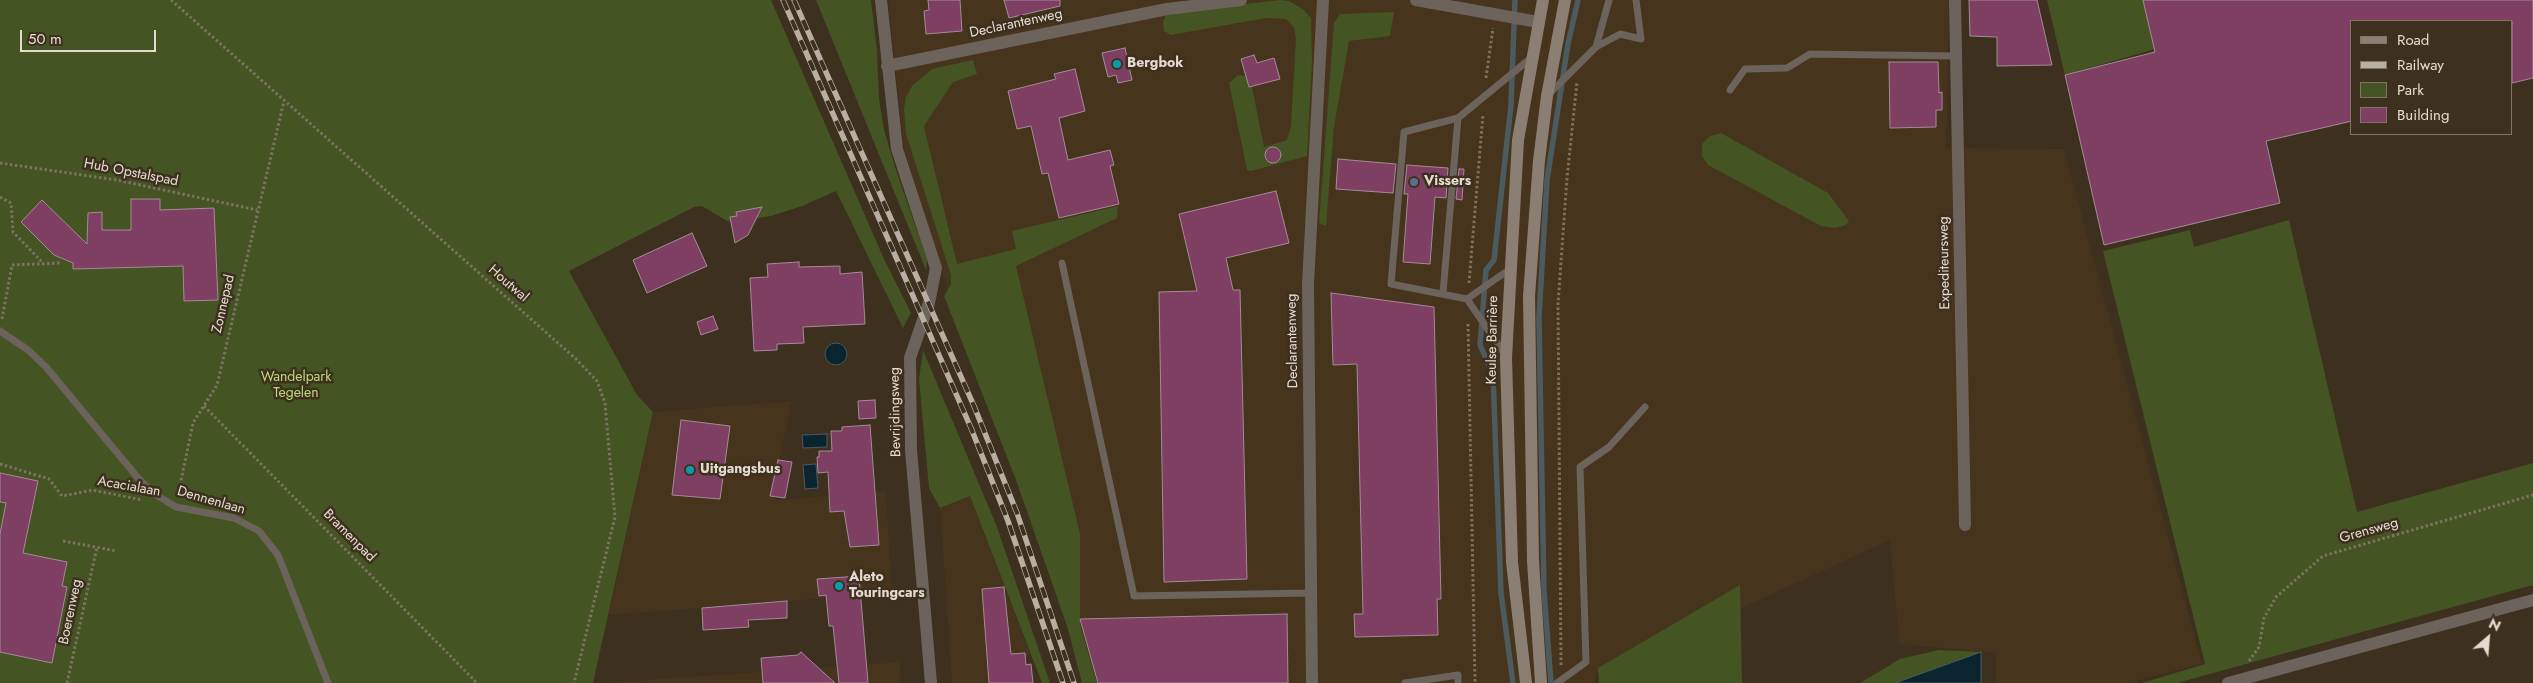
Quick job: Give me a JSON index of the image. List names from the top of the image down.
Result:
{
  "streets": {
    "main road": ["Keulse Barrière"],
    "street": ["Declarantenweg", "Expediteursweg", "Bevrijdingsweg"],
    "lane": ["Dennenlaan"],
    "path": [
      "Hub Opstalspad",
      "Houtwal",
      "Zonnepad",
      "Acacialaan",
      "Grensweg",
      "Bramenpad",
      "Boerenweg"
    ]
  },
  "crossings": [
    ["Declarantenweg", "Bevrijdingsweg"],
    ["Hub Opstalspad", "Zonnepad"],
    ["Houtwal", "Zonnepad"],
    ["Zonnepad", "Dennenlaan"],
    ["Zonnepad", "Bramenpad"]
  ],
  "parks": ["Wandelpark Tegelen"],
  "places": [
    "Bergbok",
    "Vissers",
    "Uitgangsbus",
    "Aleto Touringcars"
  ],
  "legend": [
    "Road",
    "Railway",
    "Park",
    "Building"
  ],
  "scale_bar": "50 m",
  "north": "top right"
}
